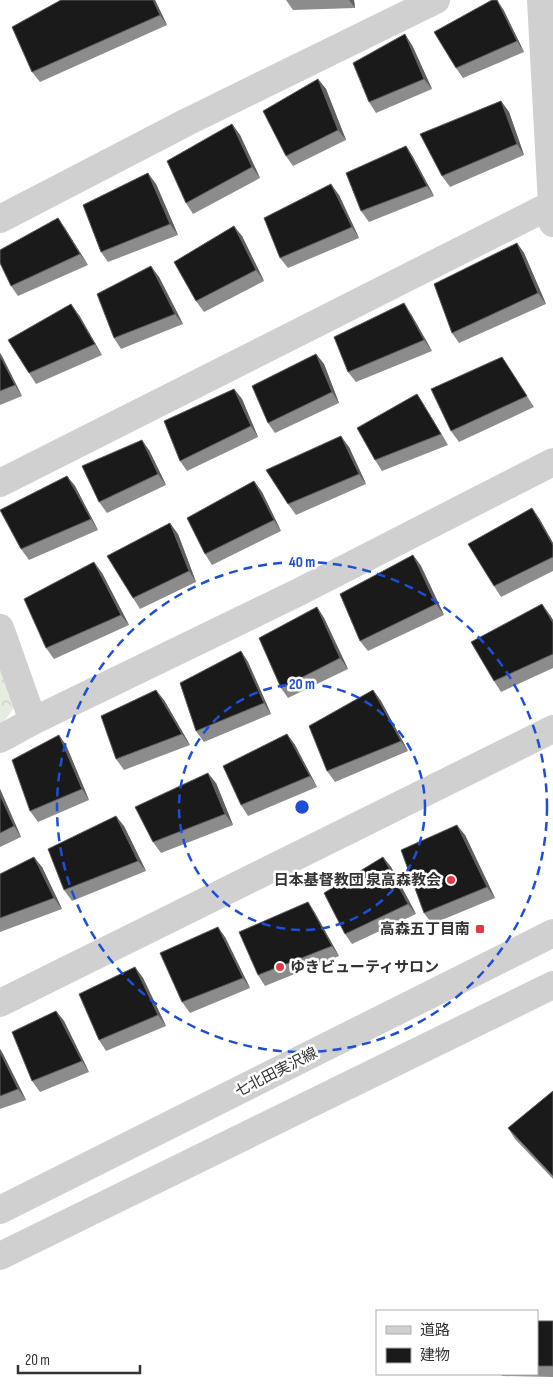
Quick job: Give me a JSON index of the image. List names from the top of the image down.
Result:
{
  "streets": {
    "street": ["七北田実沢線"]
  },
  "places": {
    "other": ["日本基督教団 泉高森教会", "ゆきビューティサロン"],
    "transit": ["高森五丁目南"]
  },
  "legend": ["道路", "建物"],
  "scale_bar": "20 m",
  "rings": ["40 m", "20 m"]
}
